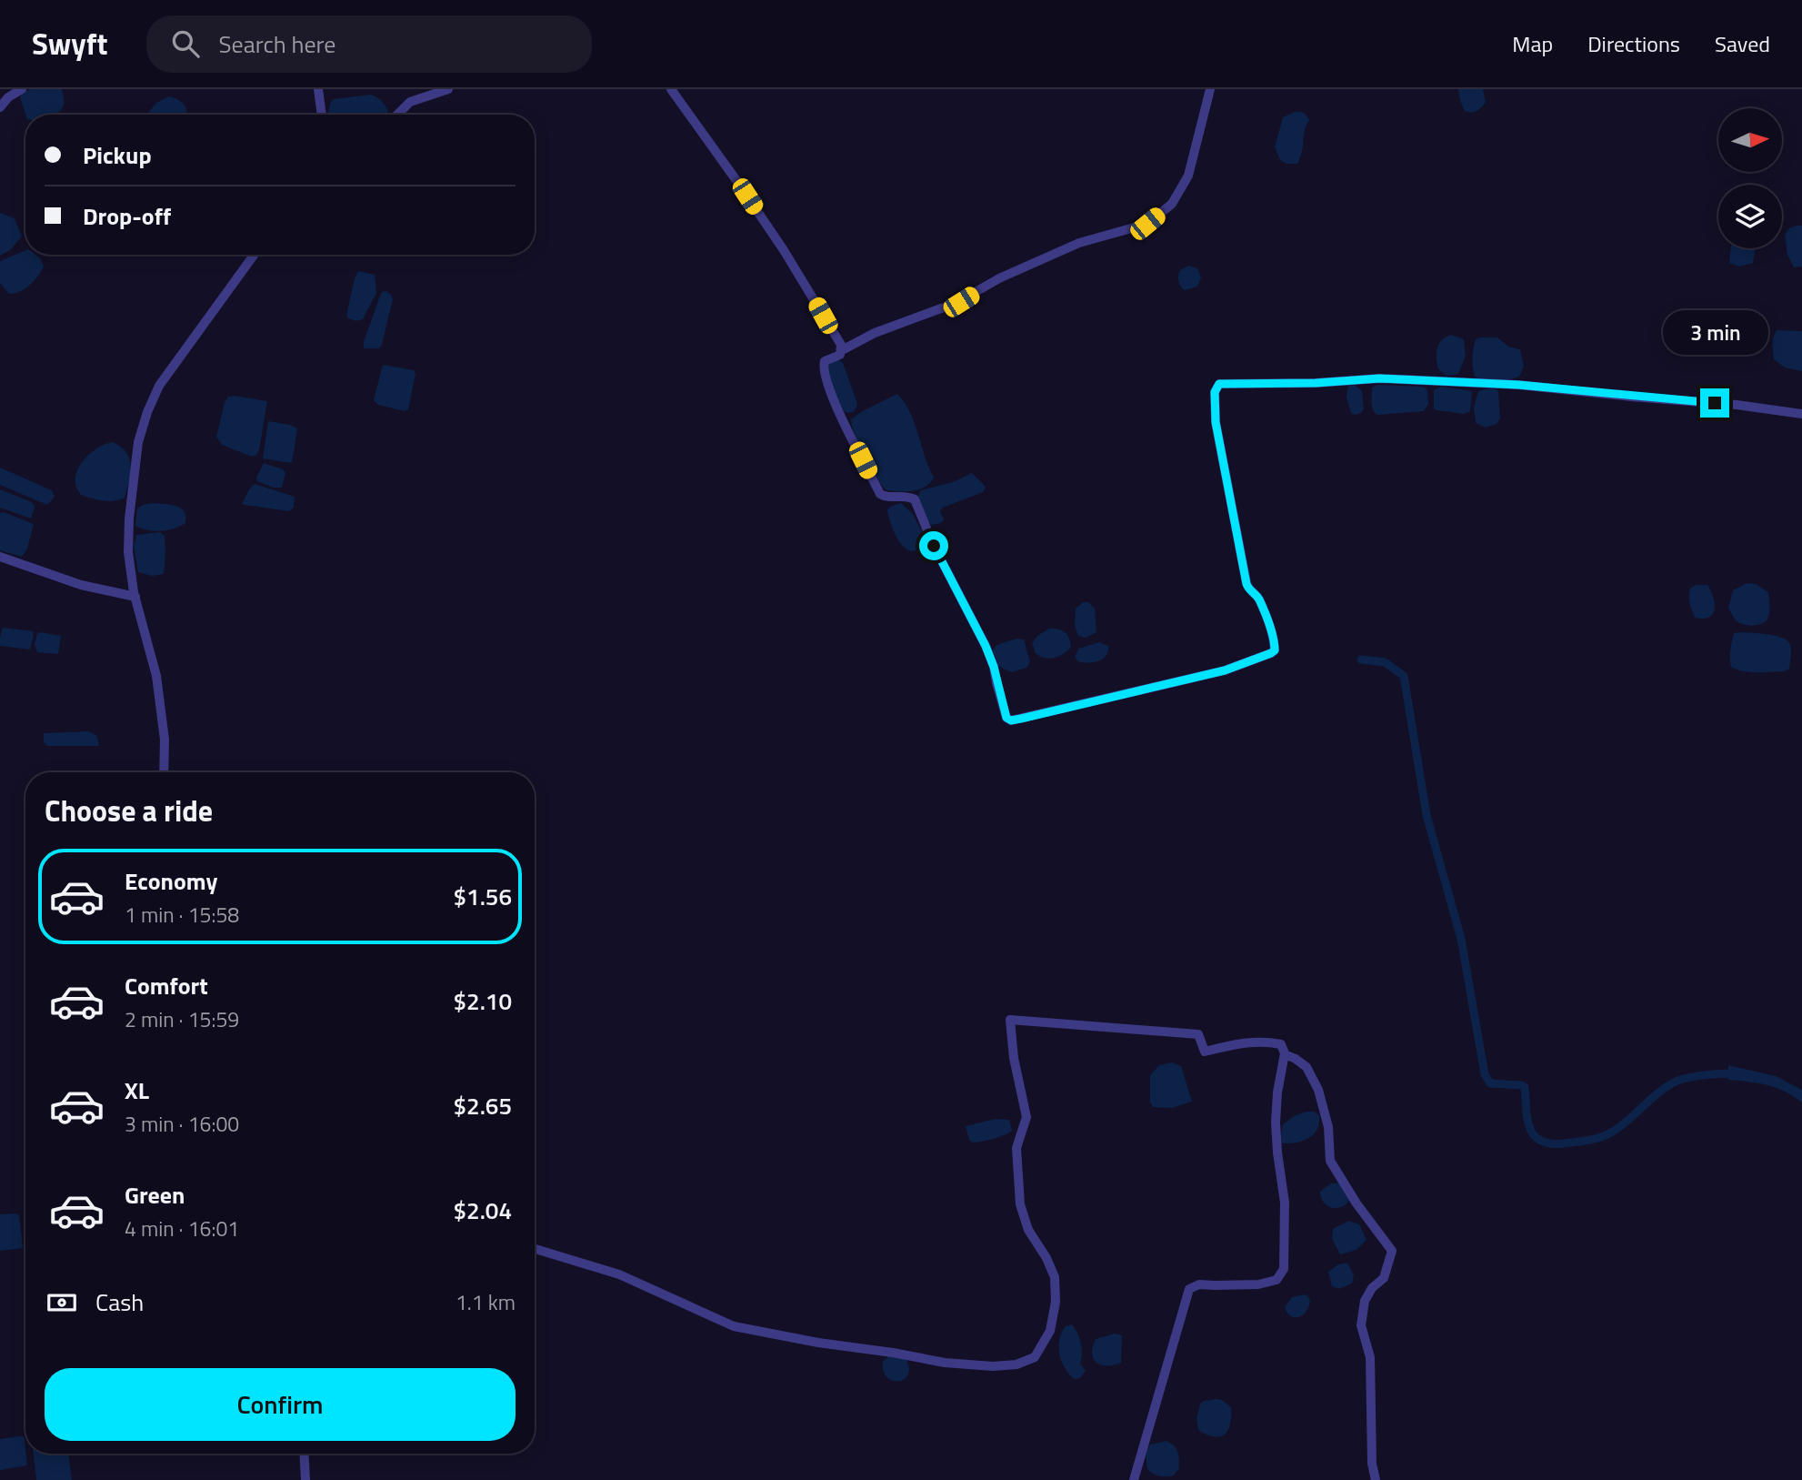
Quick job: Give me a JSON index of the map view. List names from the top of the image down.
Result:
{
  "north": "right",
  "page": {
    "header": "Swyft",
    "search": "Search here",
    "nav": ["Map", "Directions", "Saved"],
    "banner": ["Pickup", "Drop-off"],
    "bubble": "3 min",
    "heading": "Choose a ride",
    "list": [
      {
        "name": "Economy",
        "note": "1 min · 15:58",
        "value": "$1.56"
      },
      {
        "name": "Comfort",
        "note": "2 min · 15:59",
        "value": "$2.10"
      },
      {
        "name": "XL",
        "note": "3 min · 16:00",
        "value": "$2.65"
      },
      {
        "name": "Green",
        "note": "4 min · 16:01",
        "value": "$2.04"
      }
    ],
    "pay": ["Cash", "1.1 km"],
    "buttons": "Confirm"
  }
}
